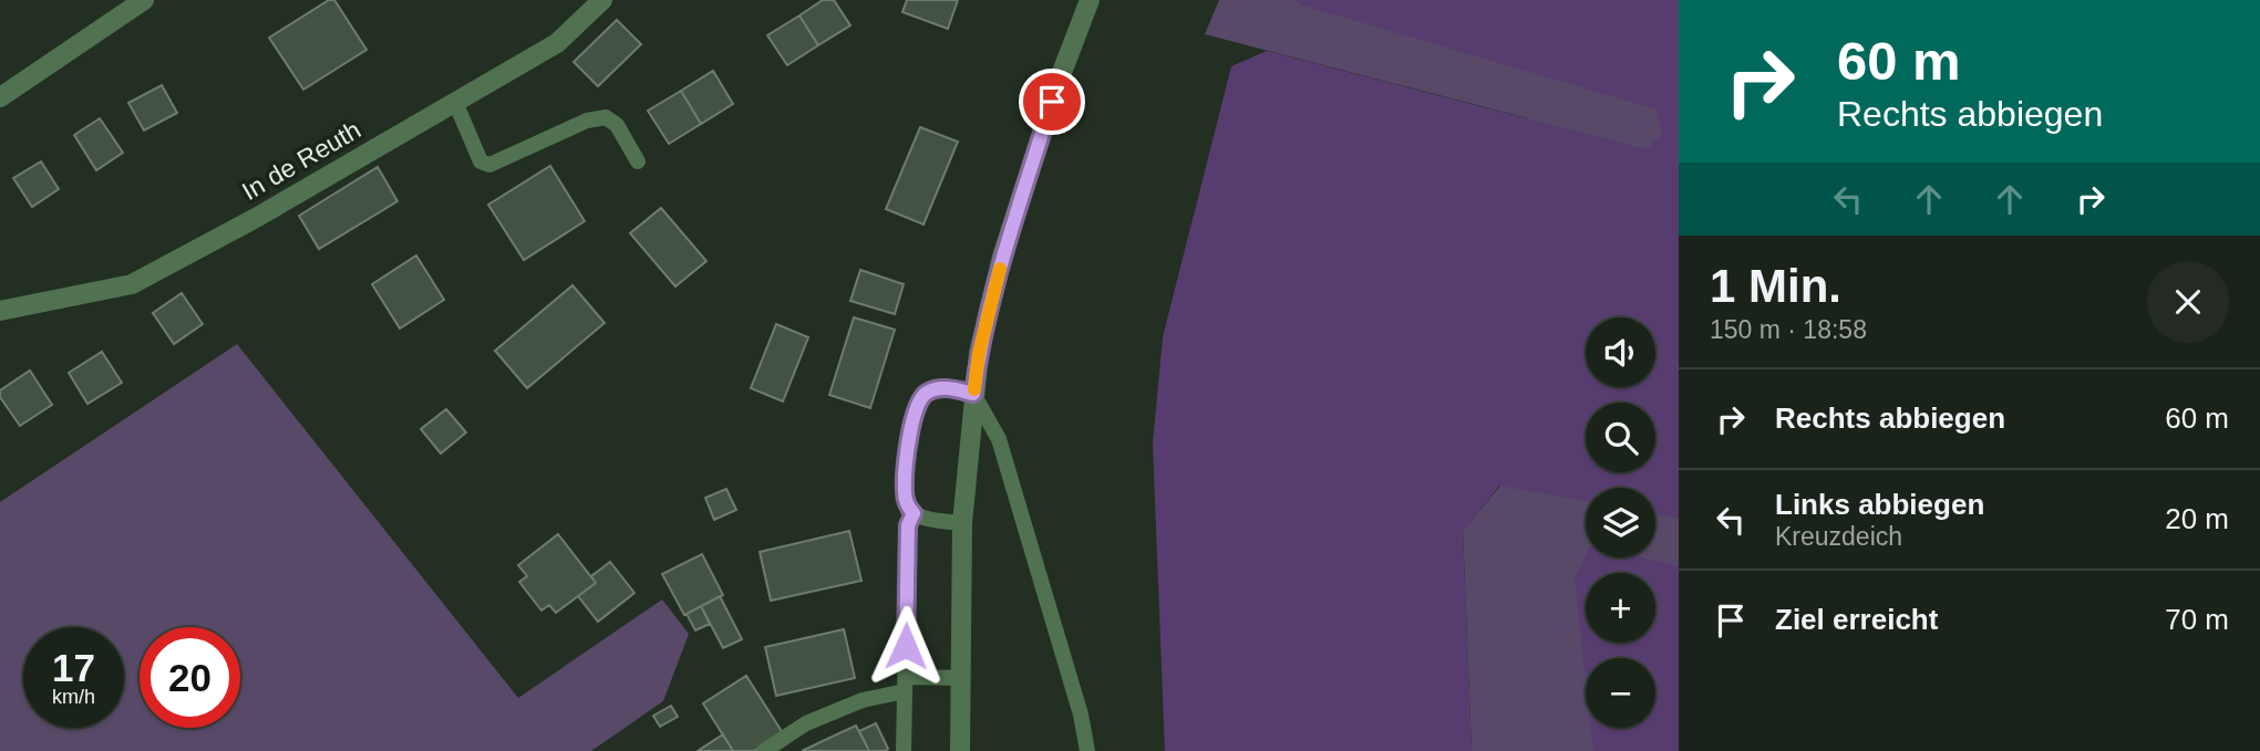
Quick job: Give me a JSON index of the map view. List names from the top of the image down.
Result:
{
  "streets": {
    "street": ["In de Reuth"]
  },
  "page": {
    "turn": ["60 m", "Rechts abbiegen"],
    "heading": ["1 Min.", "150 m · 18:58"],
    "map_buttons": ["+", "−"],
    "list": [
      {
        "name": "Rechts abbiegen",
        "value": "60 m"
      },
      {
        "name": "Links abbiegen",
        "note": "Kreuzdeich",
        "value": "20 m"
      },
      {
        "name": "Ziel erreicht",
        "value": "70 m"
      }
    ],
    "speed": "17 km/h",
    "limit": "20"
  }
}
